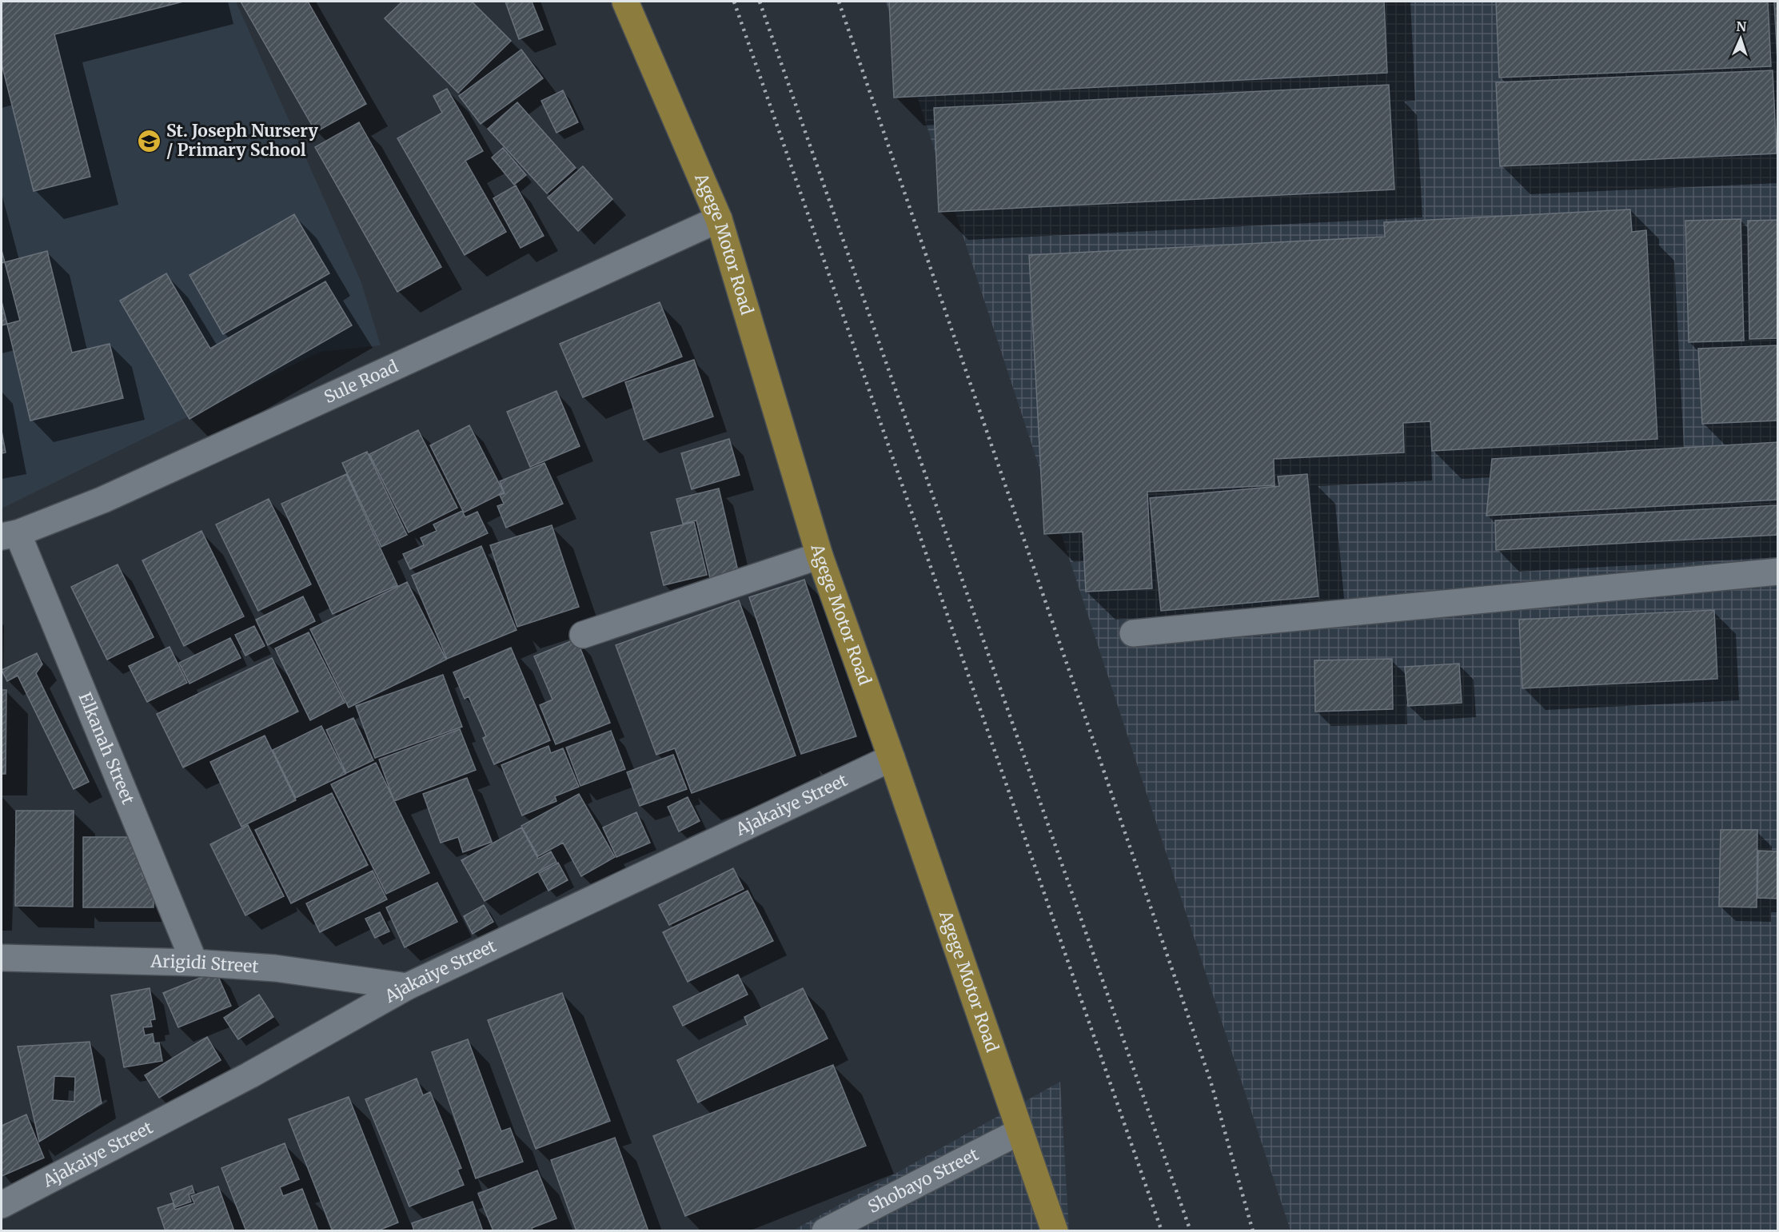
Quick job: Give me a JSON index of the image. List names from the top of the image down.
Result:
{
  "streets": {
    "main road": ["Agege Motor Road"],
    "street": [
      "Sule Road",
      "Elkanah Street",
      "Ajakaiye Street",
      "Arigidi Street",
      "Shobayo Street"
    ]
  },
  "crossings": [
    ["Agege Motor Road", "Sule Road"],
    ["Agege Motor Road", "Ajakaiye Street"],
    ["Agege Motor Road", "Shobayo Street"],
    ["Sule Road", "Elkanah Street"],
    ["Elkanah Street", "Arigidi Street"],
    ["Ajakaiye Street", "Arigidi Street"]
  ],
  "places": {
    "school or university": ["St. Joseph Nursery / Primary School"]
  },
  "north": "top"
}
